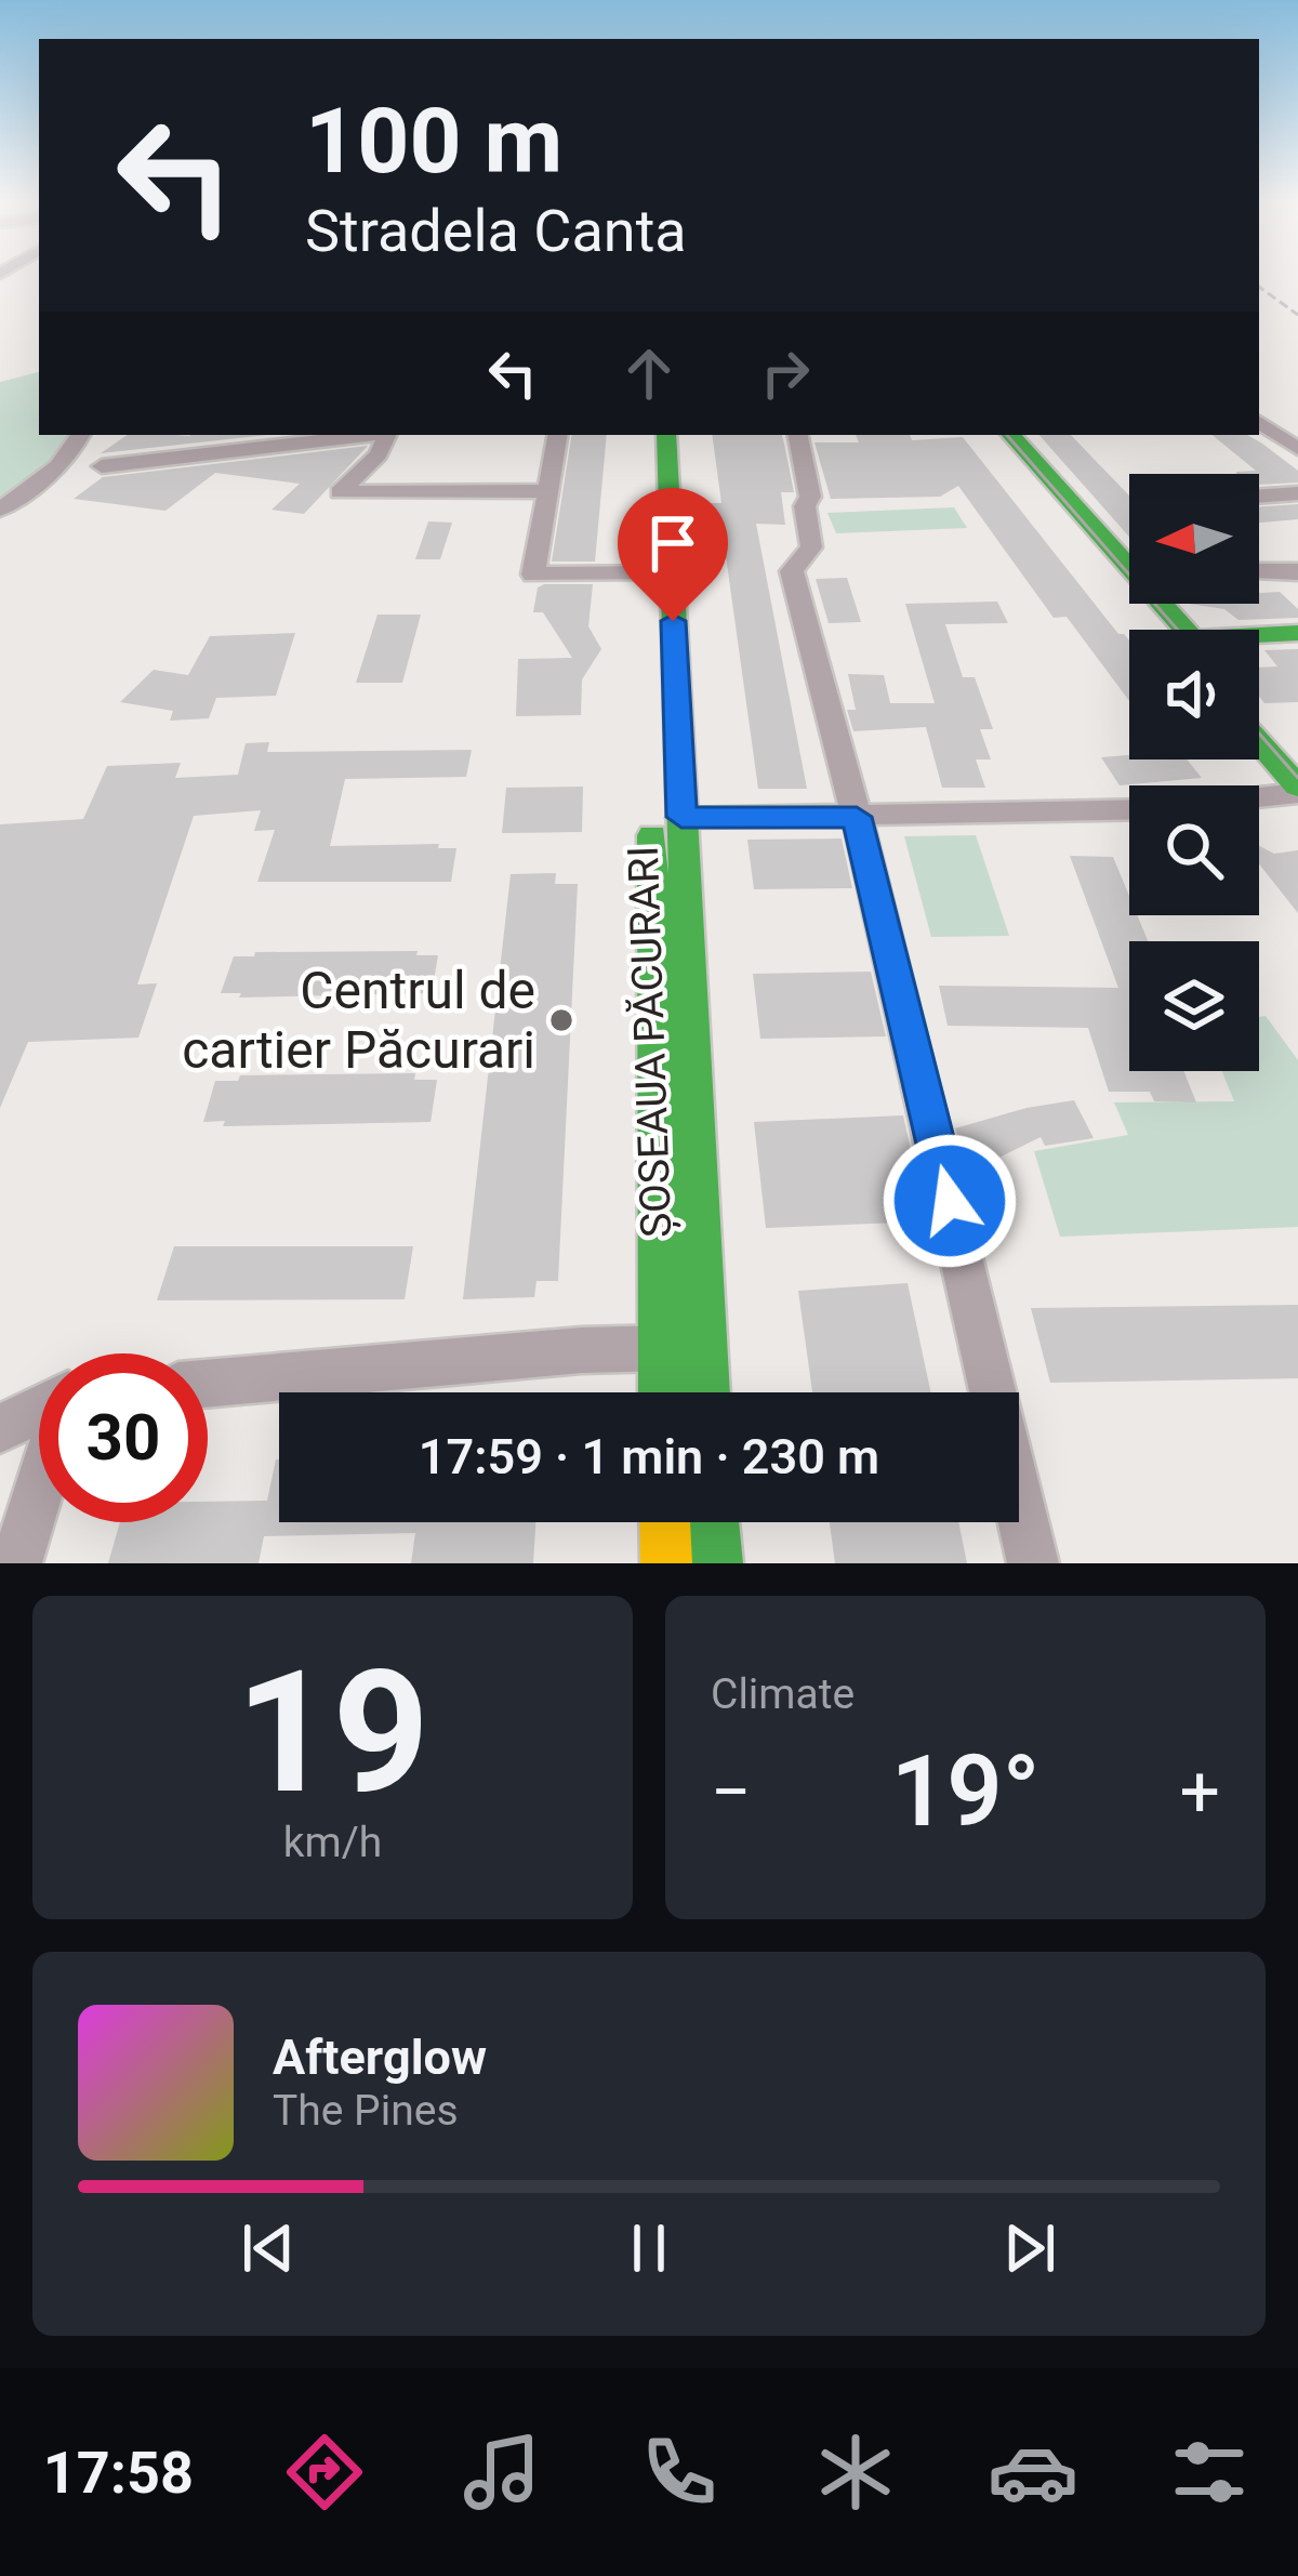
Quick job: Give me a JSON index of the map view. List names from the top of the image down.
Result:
{
  "streets": {
    "main road": ["ȘOSEAUA PĂCURARI"]
  },
  "places": ["Centrul de cartier Păcurari"],
  "north": "left",
  "page": {
    "turn": ["100 m", "Stradela Canta"],
    "limit": "30",
    "trip": "17:59 · 1 min · 230 m",
    "tile": [
      ["19", "km/h"],
      "Climate"
    ],
    "heat": ["−", "19°", "+"],
    "song": ["Afterglow", "The Pines"],
    "tabs": "17:58"
  }
}
